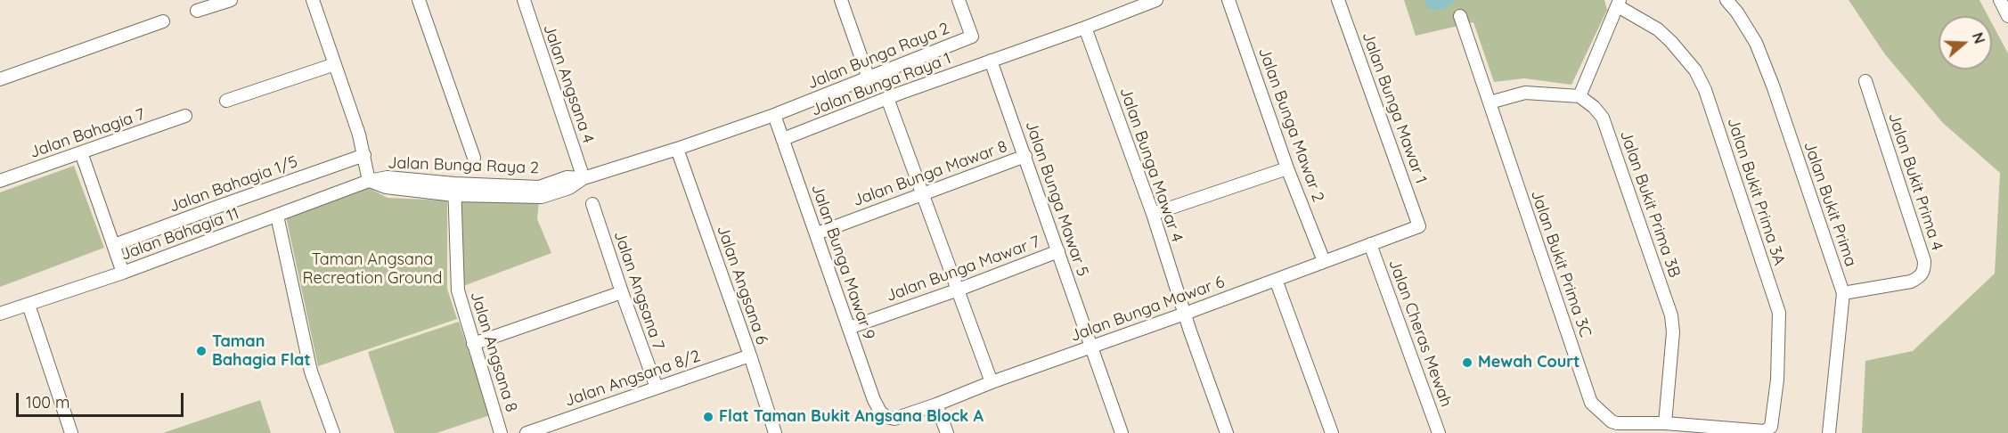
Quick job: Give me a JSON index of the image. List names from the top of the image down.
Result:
{
  "streets": {
    "street": [
      "Jalan Bunga Raya 2",
      "Jalan Angsana 4",
      "Jalan Bunga Raya 1",
      "Jalan Bunga Mawar 1",
      "Jalan Bunga Mawar 2",
      "Jalan Bahagia 7",
      "Jalan Bunga Mawar 4",
      "Jalan Bunga Mawar 8",
      "Jalan Bukit Prima 4",
      "Jalan Bahagia 1/5",
      "Jalan Bukit Prima 3A",
      "Jalan Bunga Mawar 5",
      "Jalan Bukit Prima 3B",
      "Jalan Bukit Prima",
      "Jalan Bahagia 11",
      "Jalan Bunga Mawar 9",
      "Jalan Bukit Prima 3C",
      "Jalan Bunga Mawar 7",
      "Jalan Angsana 6",
      "Jalan Angsana 7",
      "Jalan Bunga Mawar 6",
      "Jalan Cheras Mewah",
      "Jalan Angsana 8",
      "Jalan Angsana 8/2"
    ]
  },
  "crossings": [
    ["Jalan Bunga Raya 2", "Jalan Angsana 4"],
    ["Jalan Bunga Raya 2", "Jalan Bahagia 11"],
    ["Jalan Bunga Raya 2", "Jalan Bunga Mawar 9"],
    ["Jalan Bunga Raya 2", "Jalan Angsana 6"],
    ["Jalan Bunga Raya 2", "Jalan Angsana 8"],
    ["Jalan Bunga Raya 1", "Jalan Bunga Mawar 5"],
    ["Jalan Bunga Raya 1", "Jalan Bunga Mawar 9"],
    ["Jalan Bunga Mawar 1", "Jalan Bunga Mawar 6"],
    ["Jalan Bunga Mawar 2", "Jalan Bunga Mawar 6"],
    ["Jalan Bunga Mawar 4", "Jalan Bunga Mawar 6"],
    ["Jalan Bunga Mawar 8", "Jalan Bunga Mawar 5"],
    ["Jalan Bunga Mawar 8", "Jalan Bunga Mawar 9"],
    ["Jalan Bukit Prima 4", "Jalan Bukit Prima"],
    ["Jalan Bukit Prima 3A", "Jalan Bukit Prima 3C"],
    ["Jalan Bunga Mawar 5", "Jalan Bunga Mawar 7"],
    ["Jalan Bunga Mawar 5", "Jalan Bunga Mawar 6"],
    ["Jalan Bukit Prima 3B", "Jalan Bukit Prima 3C"],
    ["Jalan Bunga Mawar 9", "Jalan Bunga Mawar 7"],
    ["Jalan Bunga Mawar 9", "Jalan Bunga Mawar 6"],
    ["Jalan Angsana 6", "Jalan Angsana 8/2"],
    ["Jalan Angsana 7", "Jalan Angsana 8/2"],
    ["Jalan Bunga Mawar 6", "Jalan Cheras Mewah"]
  ],
  "parks": ["Taman Angsana Recreation Ground"],
  "places": ["Taman Bahagia Flat", "Mewah Court", "Flat Taman Bukit Angsana Block A"],
  "scale_bar": "100 m",
  "north": "right"
}
